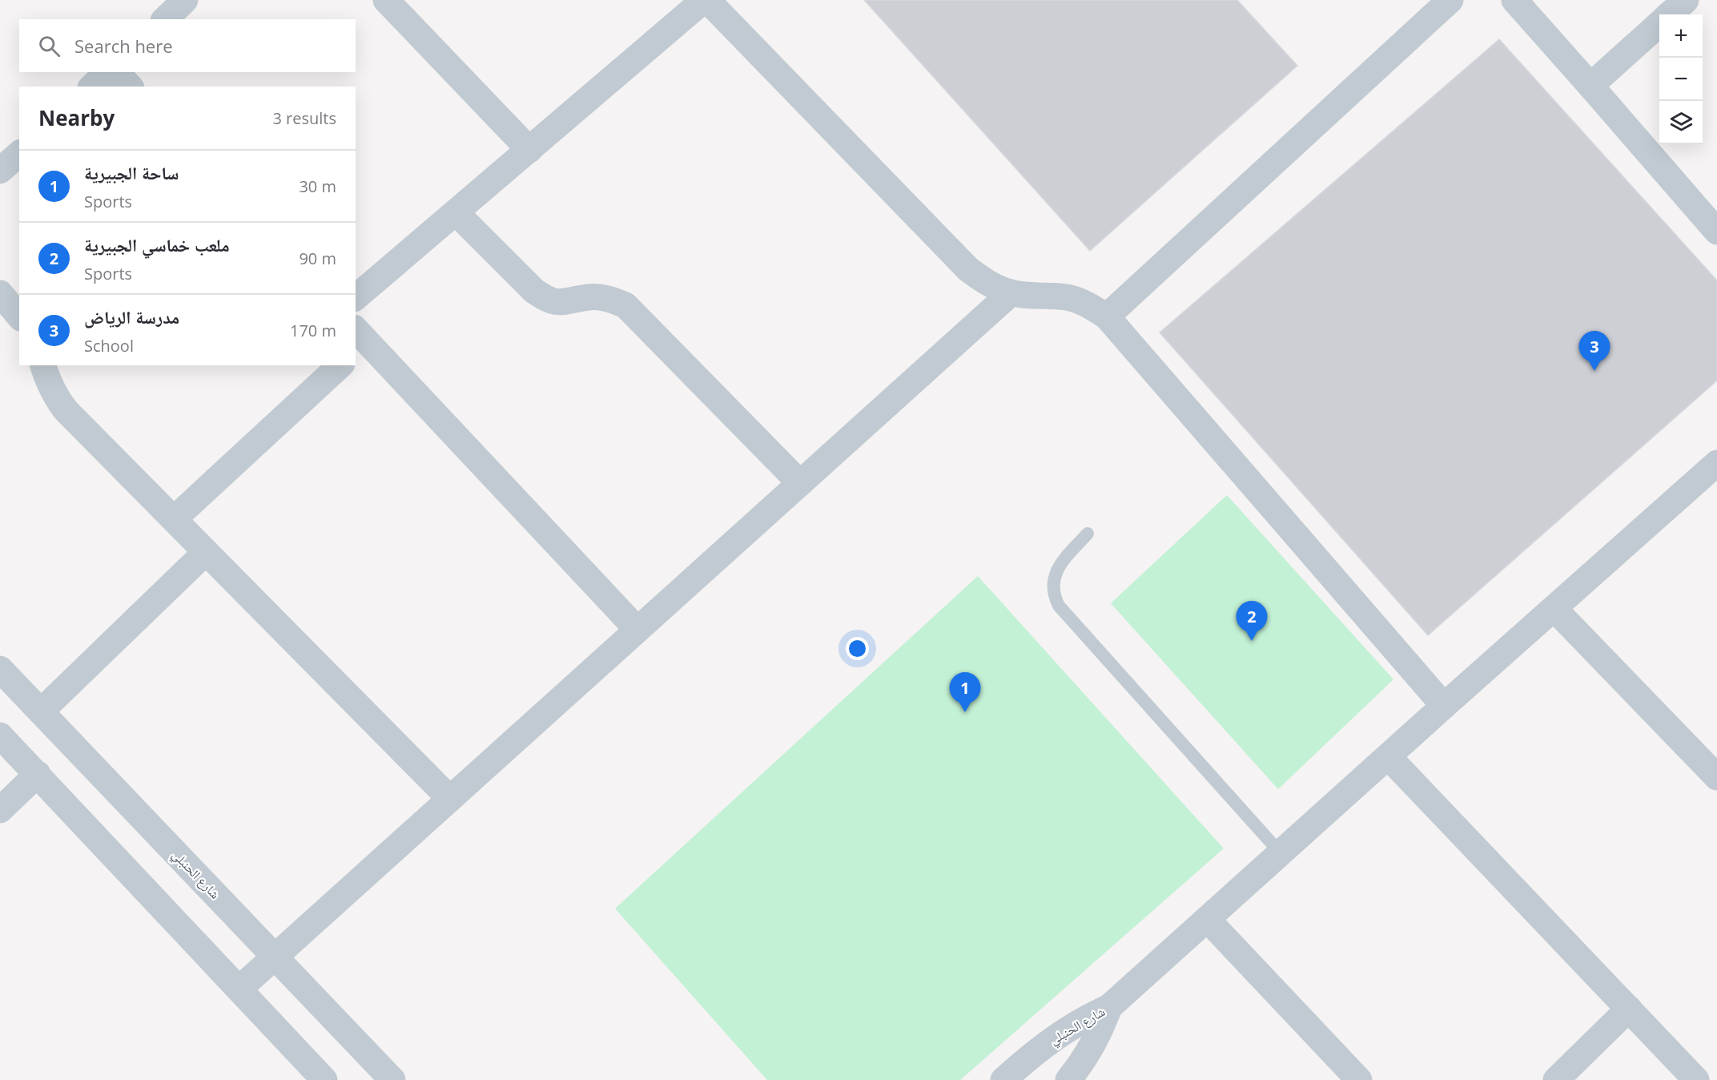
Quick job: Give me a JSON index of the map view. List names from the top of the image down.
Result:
{
  "streets": {
    "street": ["شارع الحنبلي"]
  },
  "page": {
    "map_buttons": ["+", "−"],
    "search": "Search here",
    "heading": ["Nearby", "3 results"],
    "list": [
      {
        "mark": "1",
        "name": "ساحة الجبيرية",
        "note": "Sports",
        "value": "30 m"
      },
      {
        "mark": "2",
        "name": "ملعب خماسي الجبيرية",
        "note": "Sports",
        "value": "90 m"
      },
      {
        "mark": "3",
        "name": "مدرسة الرياض",
        "note": "School",
        "value": "170 m"
      }
    ],
    "pins": ["3", "2", "1"]
  }
}
